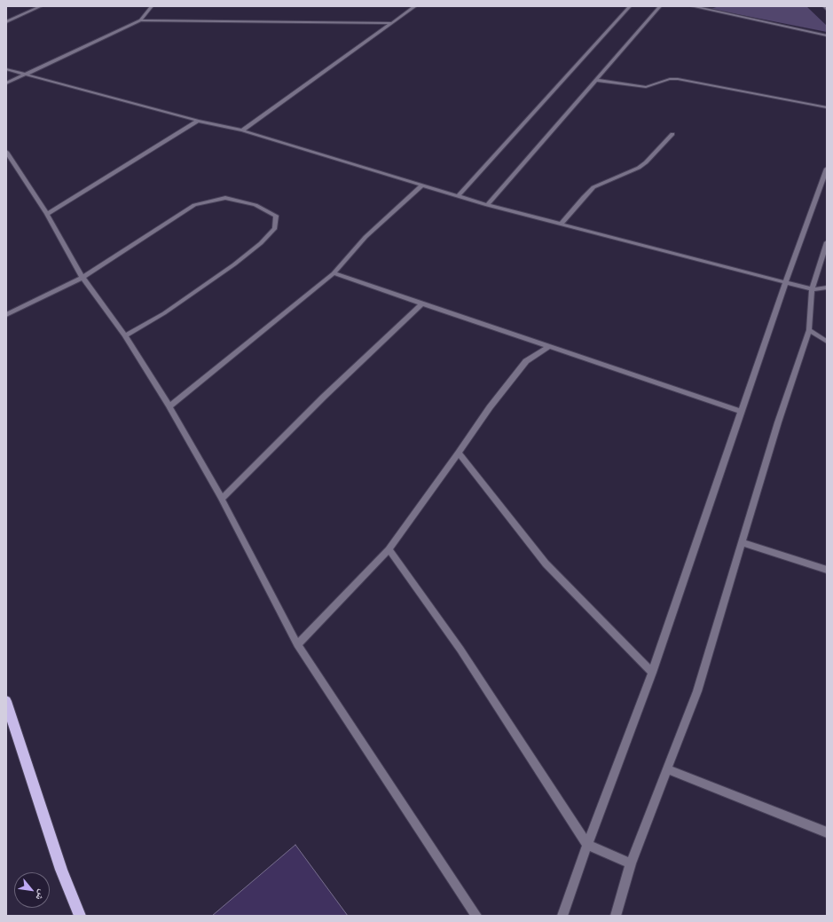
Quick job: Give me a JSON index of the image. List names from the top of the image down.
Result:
{
  "north": "bottom right"
}
